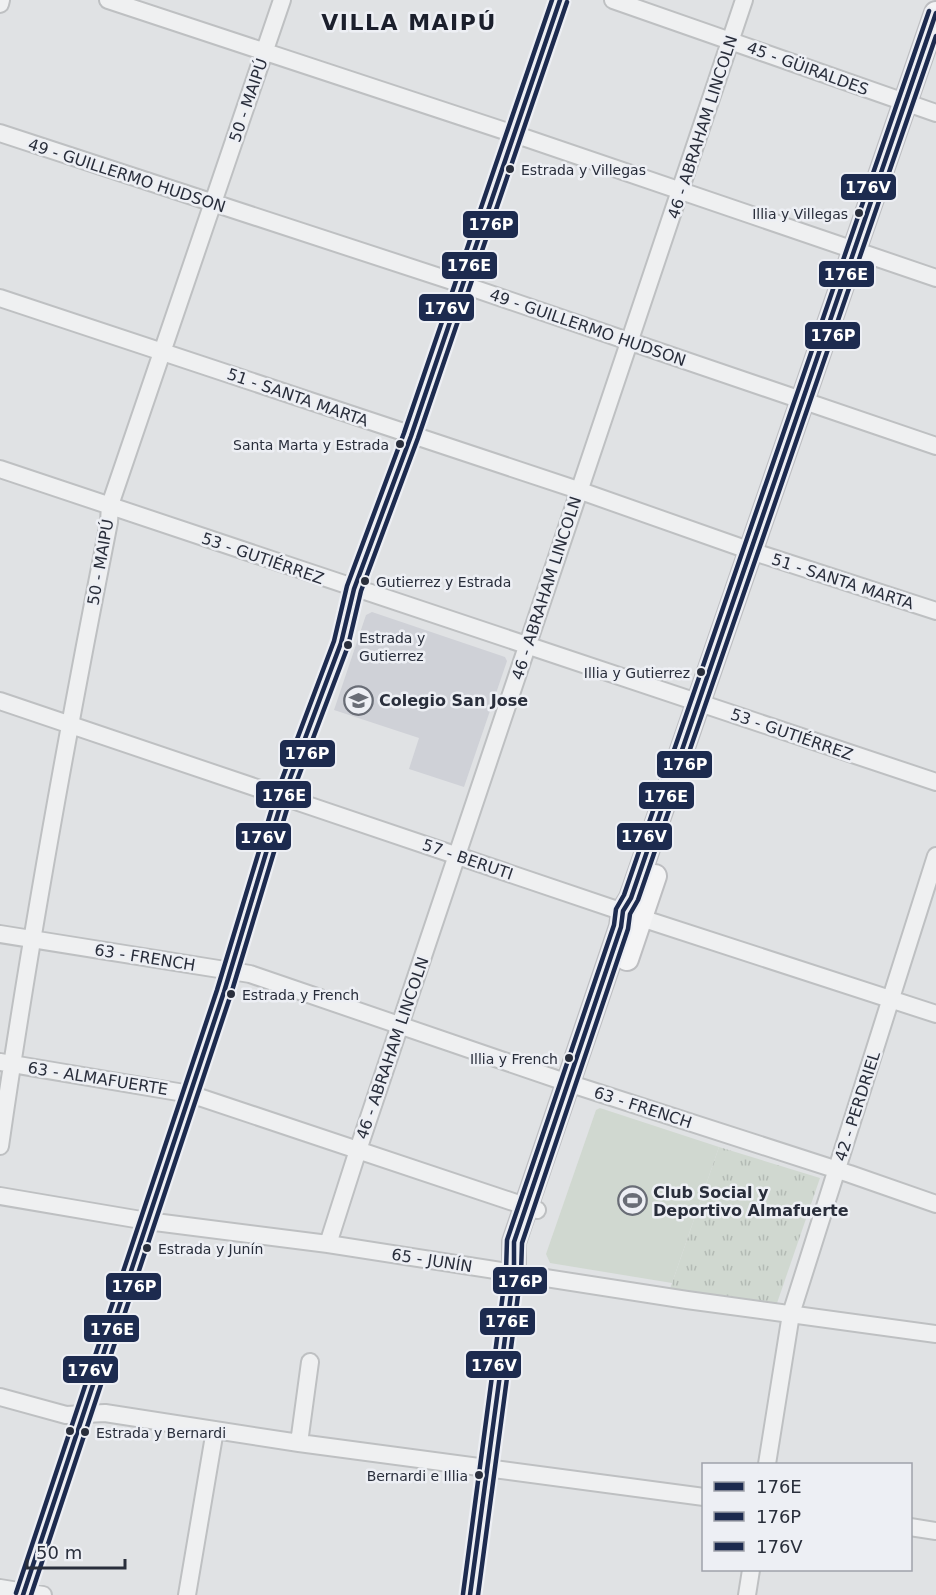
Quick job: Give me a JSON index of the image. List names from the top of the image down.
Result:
{
  "streets": {
    "street": [
      "45 - GÜIRALDES",
      "50 - MAIPÚ",
      "46 - ABRAHAM LINCOLN",
      "49 - GUILLERMO HUDSON",
      "51 - SANTA MARTA",
      "53 - GUTIÉRREZ",
      "57 - BERUTI",
      "63 - FRENCH",
      "63 - ALMAFUERTE",
      "42 - PERDRIEL",
      "65 - JUNÍN"
    ]
  },
  "crossings": [
    ["45 - GÜIRALDES", "46 - ABRAHAM LINCOLN"],
    ["50 - MAIPÚ", "49 - GUILLERMO HUDSON"],
    ["50 - MAIPÚ", "51 - SANTA MARTA"],
    ["50 - MAIPÚ", "53 - GUTIÉRREZ"],
    ["50 - MAIPÚ", "57 - BERUTI"],
    ["50 - MAIPÚ", "63 - FRENCH"],
    ["50 - MAIPÚ", "63 - ALMAFUERTE"],
    ["46 - ABRAHAM LINCOLN", "49 - GUILLERMO HUDSON"],
    ["46 - ABRAHAM LINCOLN", "51 - SANTA MARTA"],
    ["46 - ABRAHAM LINCOLN", "53 - GUTIÉRREZ"],
    ["46 - ABRAHAM LINCOLN", "57 - BERUTI"],
    ["46 - ABRAHAM LINCOLN", "63 - FRENCH"],
    ["46 - ABRAHAM LINCOLN", "63 - ALMAFUERTE"],
    ["46 - ABRAHAM LINCOLN", "65 - JUNÍN"],
    ["57 - BERUTI", "42 - PERDRIEL"],
    ["63 - FRENCH", "42 - PERDRIEL"],
    ["42 - PERDRIEL", "65 - JUNÍN"]
  ],
  "districts": ["VILLA MAIPÚ"],
  "places": {
    "other": [
      "Estrada y Villegas",
      "Illia y Villegas",
      "Santa Marta y Estrada",
      "Gutierrez y Estrada",
      "Estrada y Gutierrez",
      "Illia y Gutierrez",
      "Estrada y French",
      "Illia y French",
      "Estrada y Junín",
      "Estrada y Bernardi",
      "Bernardi e Illia"
    ],
    "school or university": ["Colegio San Jose"],
    "sports": ["Club Social y Deportivo Almafuerte"]
  },
  "lines": ["transit line 176E", "transit line 176V", "transit line 176P"],
  "legend": ["176E", "176P", "176V"],
  "scale_bar": "50 m"
}
